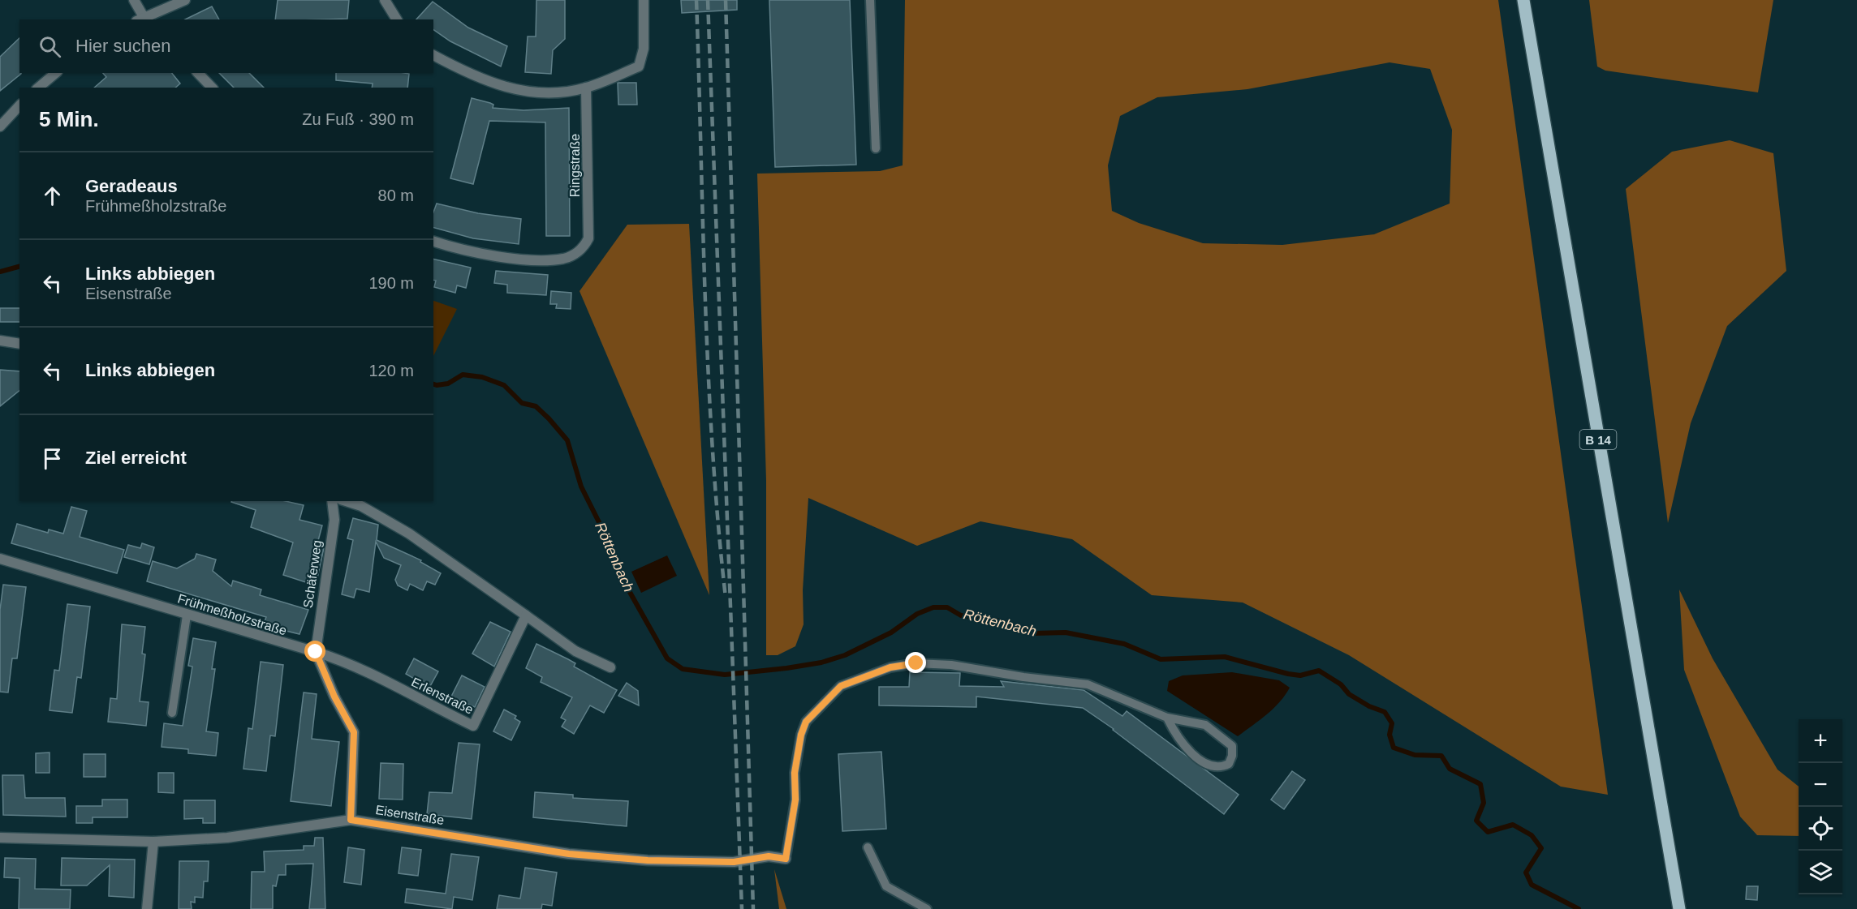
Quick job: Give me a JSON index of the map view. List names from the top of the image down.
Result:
{
  "streets": {
    "main road": ["B 14"],
    "street": [
      "Ringstraße",
      "Schäferweg",
      "Frühmeßholzstraße",
      "Erlenstraße",
      "Eisenstraße"
    ]
  },
  "crossings": [
    ["Schäferweg", "Frühmeßholzstraße"],
    ["Schäferweg", "Erlenstraße"],
    ["Frühmeßholzstraße", "Erlenstraße"]
  ],
  "water": ["Röttenbach"],
  "page": {
    "search": "Hier suchen",
    "heading": ["5 Min.", "Zu Fuß · 390 m"],
    "list": [
      ["Geradeaus", "Frühmeßholzstraße", "80 m"],
      ["Links abbiegen", "Eisenstraße", "190 m"],
      ["Links abbiegen", "120 m"],
      "Ziel erreicht"
    ],
    "map_buttons": ["+", "−"]
  }
}
